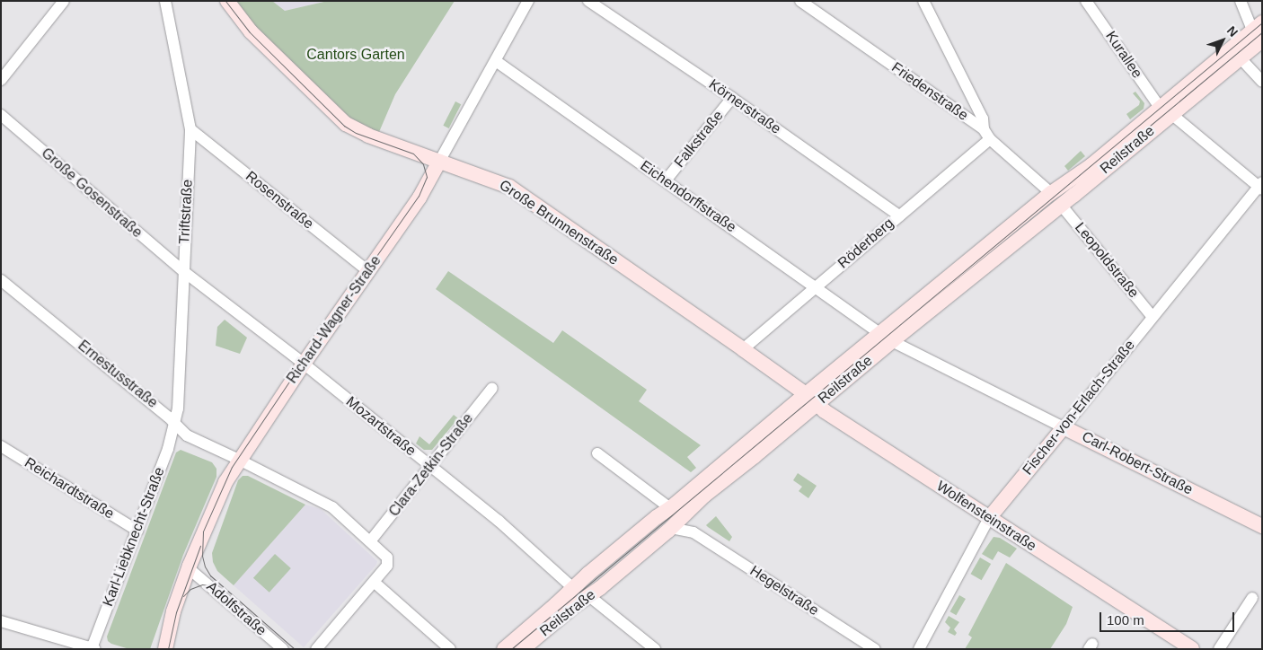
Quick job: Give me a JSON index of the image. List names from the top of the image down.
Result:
{
  "streets": {
    "street": [
      "Kurallee",
      "Friedenstraße",
      "Körnerstraße",
      "Falkstraße",
      "Reilstraße",
      "Große Gosenstraße",
      "Eichendorffstraße",
      "Rosenstraße",
      "Triftstraße",
      "Große Brunnenstraße",
      "Röderberg",
      "Leopoldstraße",
      "Richard-Wagner-Straße",
      "Ernestusstraße",
      "Fischer-von-Erlach-Straße",
      "Mozartstraße",
      "Carl-Robert-Straße",
      "Clara-Zetkin-Straße",
      "Reichardtstraße",
      "Wolfensteinstraße",
      "Karl-Liebknecht-Straße",
      "Hegelstraße",
      "Adolfstraße"
    ]
  },
  "crossings": [
    ["Kurallee", "Reilstraße"],
    ["Kurallee", "Fischer-von-Erlach-Straße"],
    ["Friedenstraße", "Reilstraße"],
    ["Friedenstraße", "Röderberg"],
    ["Körnerstraße", "Falkstraße"],
    ["Körnerstraße", "Röderberg"],
    ["Falkstraße", "Eichendorffstraße"],
    ["Reilstraße", "Eichendorffstraße"],
    ["Reilstraße", "Große Brunnenstraße"],
    ["Reilstraße", "Leopoldstraße"],
    ["Reilstraße", "Mozartstraße"],
    ["Reilstraße", "Carl-Robert-Straße"],
    ["Reilstraße", "Wolfensteinstraße"],
    ["Reilstraße", "Hegelstraße"],
    ["Große Gosenstraße", "Triftstraße"],
    ["Große Gosenstraße", "Mozartstraße"],
    ["Eichendorffstraße", "Röderberg"],
    ["Eichendorffstraße", "Richard-Wagner-Straße"],
    ["Eichendorffstraße", "Carl-Robert-Straße"],
    ["Rosenstraße", "Triftstraße"],
    ["Rosenstraße", "Richard-Wagner-Straße"],
    ["Triftstraße", "Ernestusstraße"],
    ["Triftstraße", "Mozartstraße"],
    ["Triftstraße", "Karl-Liebknecht-Straße"],
    ["Große Brunnenstraße", "Röderberg"],
    ["Große Brunnenstraße", "Richard-Wagner-Straße"],
    ["Große Brunnenstraße", "Wolfensteinstraße"],
    ["Leopoldstraße", "Fischer-von-Erlach-Straße"],
    ["Richard-Wagner-Straße", "Ernestusstraße"],
    ["Richard-Wagner-Straße", "Mozartstraße"],
    ["Richard-Wagner-Straße", "Adolfstraße"],
    ["Ernestusstraße", "Clara-Zetkin-Straße"],
    ["Ernestusstraße", "Karl-Liebknecht-Straße"],
    ["Fischer-von-Erlach-Straße", "Carl-Robert-Straße"],
    ["Fischer-von-Erlach-Straße", "Wolfensteinstraße"],
    ["Mozartstraße", "Clara-Zetkin-Straße"],
    ["Reichardtstraße", "Karl-Liebknecht-Straße"]
  ],
  "parks": ["Cantors Garten"],
  "scale_bar": "100 m",
  "north": "top right"
}
